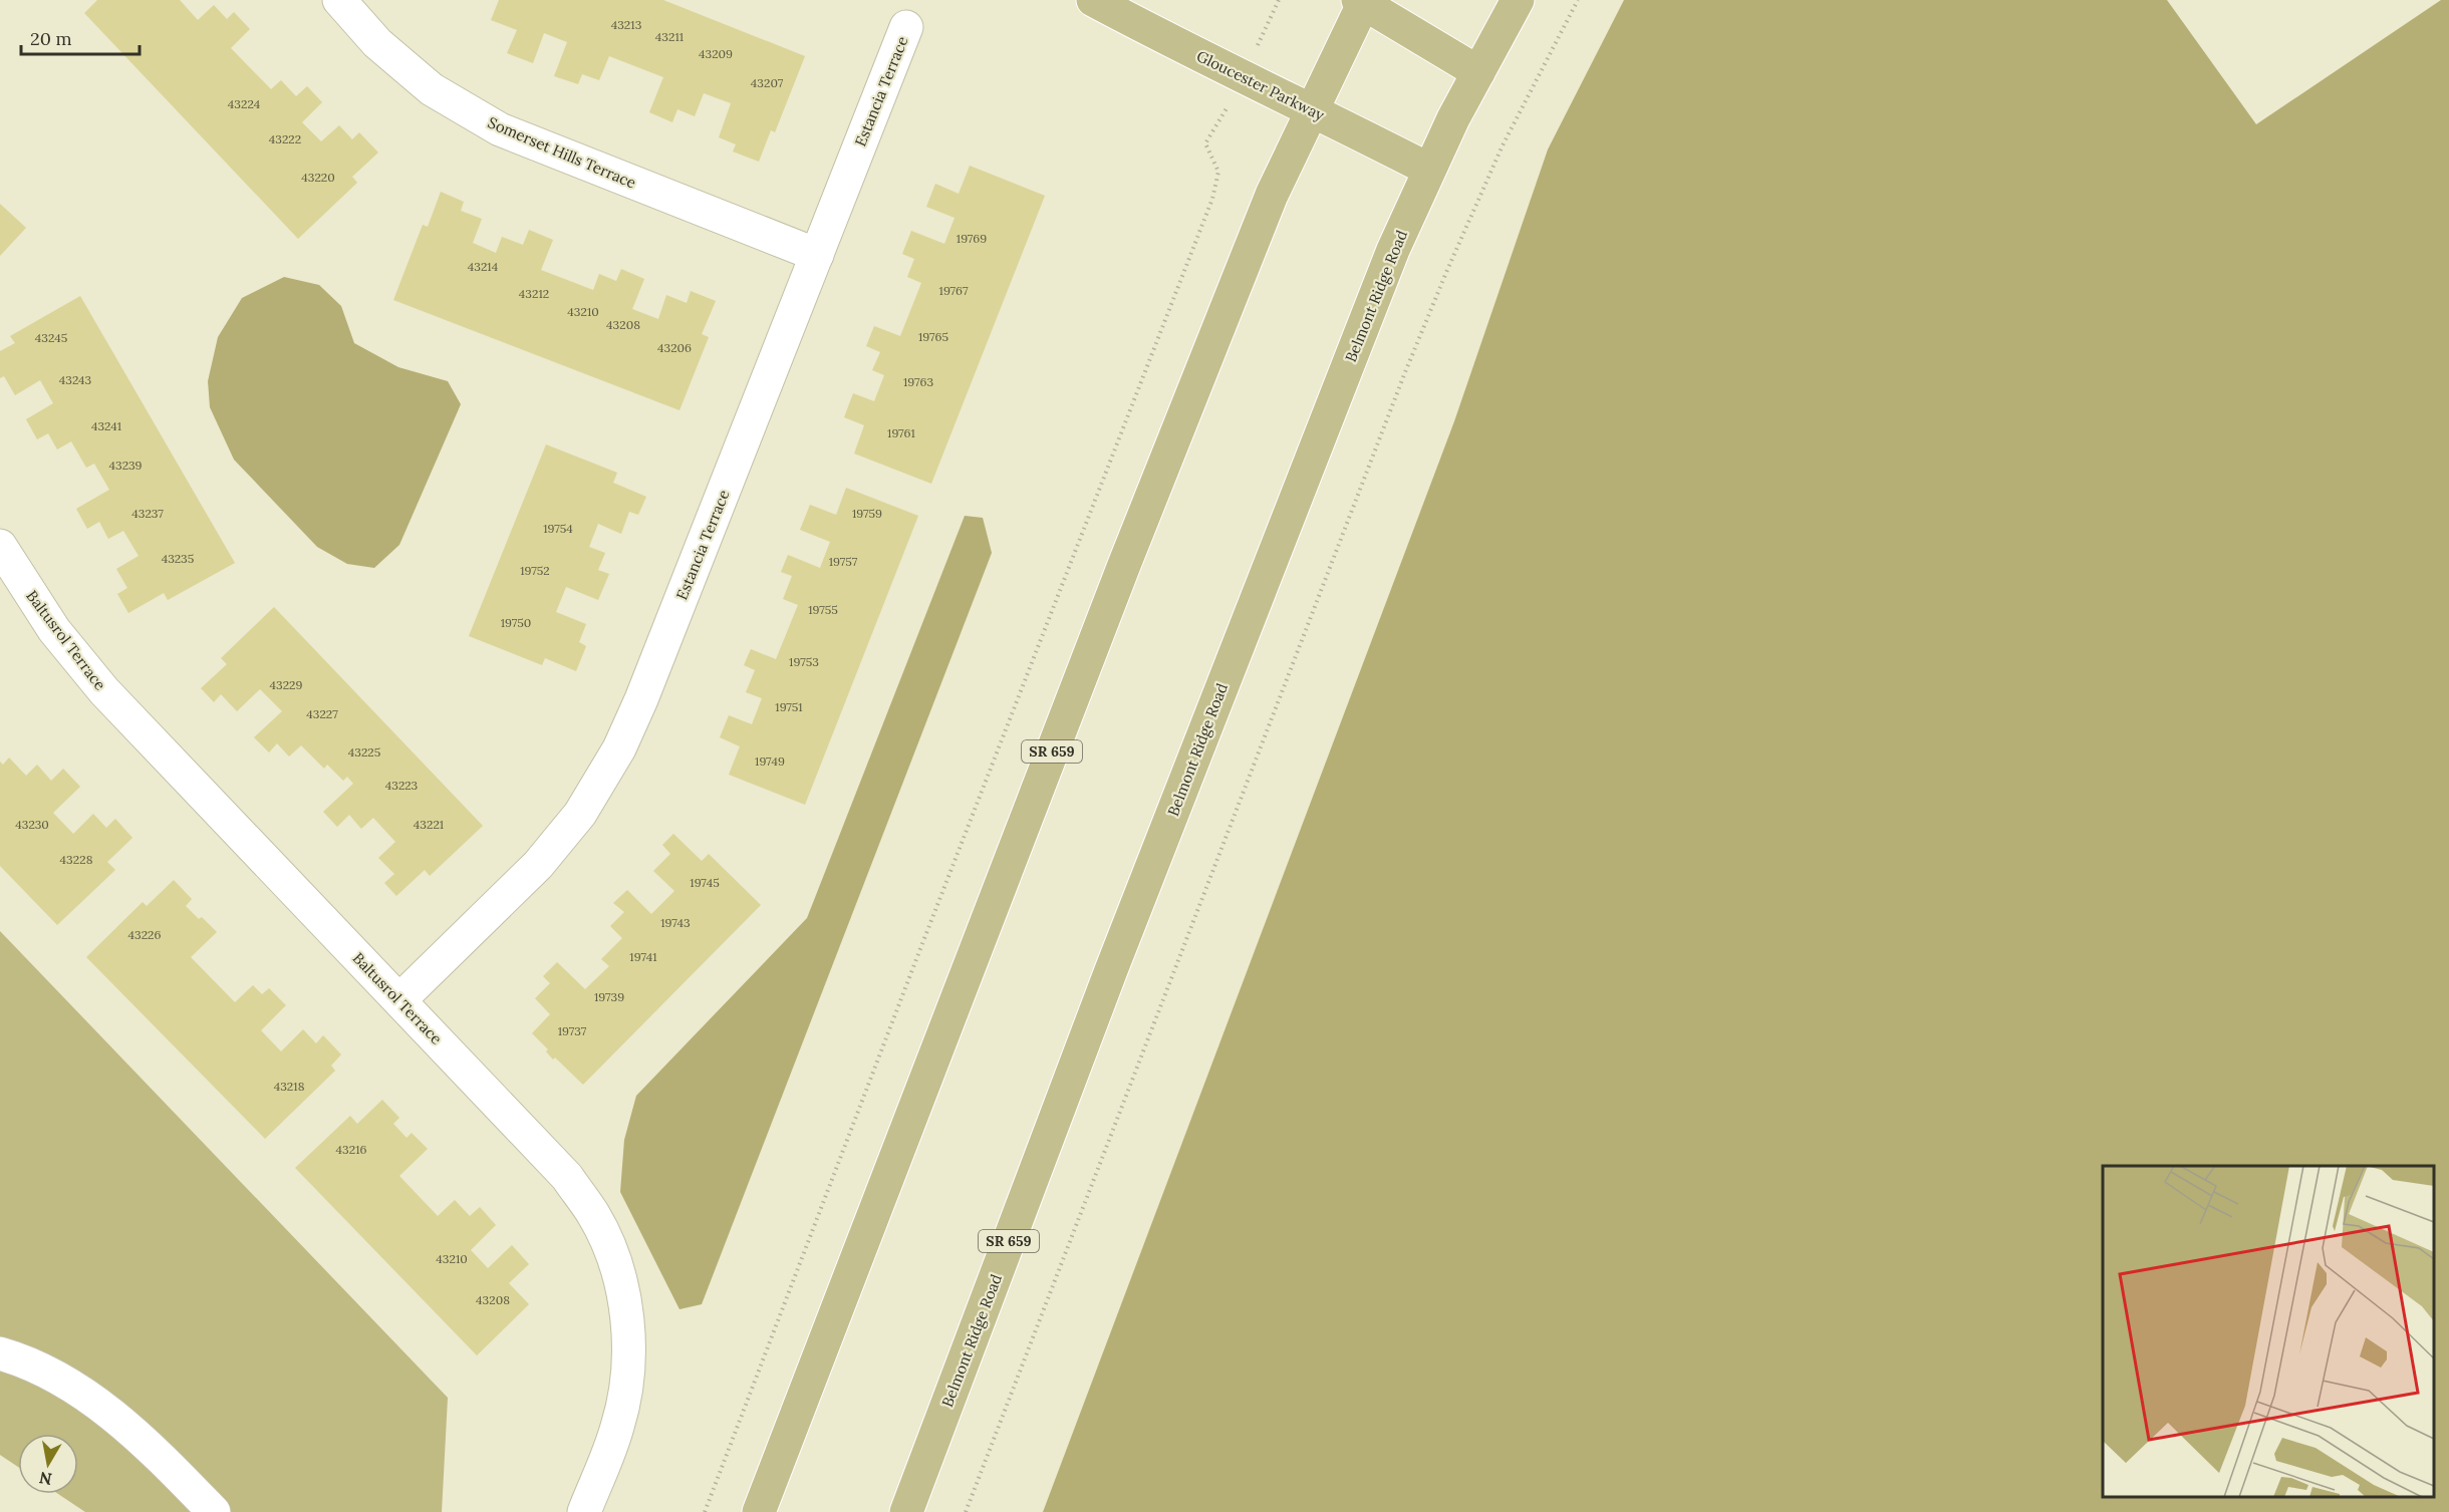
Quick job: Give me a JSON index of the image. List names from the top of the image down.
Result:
{
  "streets": {
    "main road": ["Gloucester Parkway", "Belmont Ridge Road", "SR 659"],
    "street": ["Estancia Terrace", "Somerset Hills Terrace", "Baltusrol Terrace"]
  },
  "crossings": [
    ["Gloucester Parkway", "Belmont Ridge Road"],
    ["Gloucester Parkway", "SR 659"],
    ["Estancia Terrace", "Somerset Hills Terrace"],
    ["Estancia Terrace", "Baltusrol Terrace"]
  ],
  "house_numbers": [
    "43213",
    "43211",
    "43209",
    "43207",
    "43224",
    "43222",
    "43220",
    "19769",
    "43214",
    "19767",
    "43212",
    "43210",
    "43208",
    "19765",
    "43245",
    "43206",
    "43243",
    "19763",
    "43241",
    "19761",
    "43239",
    "43237",
    "19759",
    "19754",
    "43235",
    "19757",
    "19752",
    "19755",
    "19750",
    "19753",
    "43229",
    "19751",
    "43227",
    "43225",
    "19749",
    "43223",
    "43230",
    "43221",
    "43228",
    "19745",
    "19743",
    "43226",
    "19741",
    "19739",
    "19737",
    "43218",
    "43216",
    "43210",
    "43208"
  ],
  "scale_bar": "20 m",
  "north": "bottom"
}
